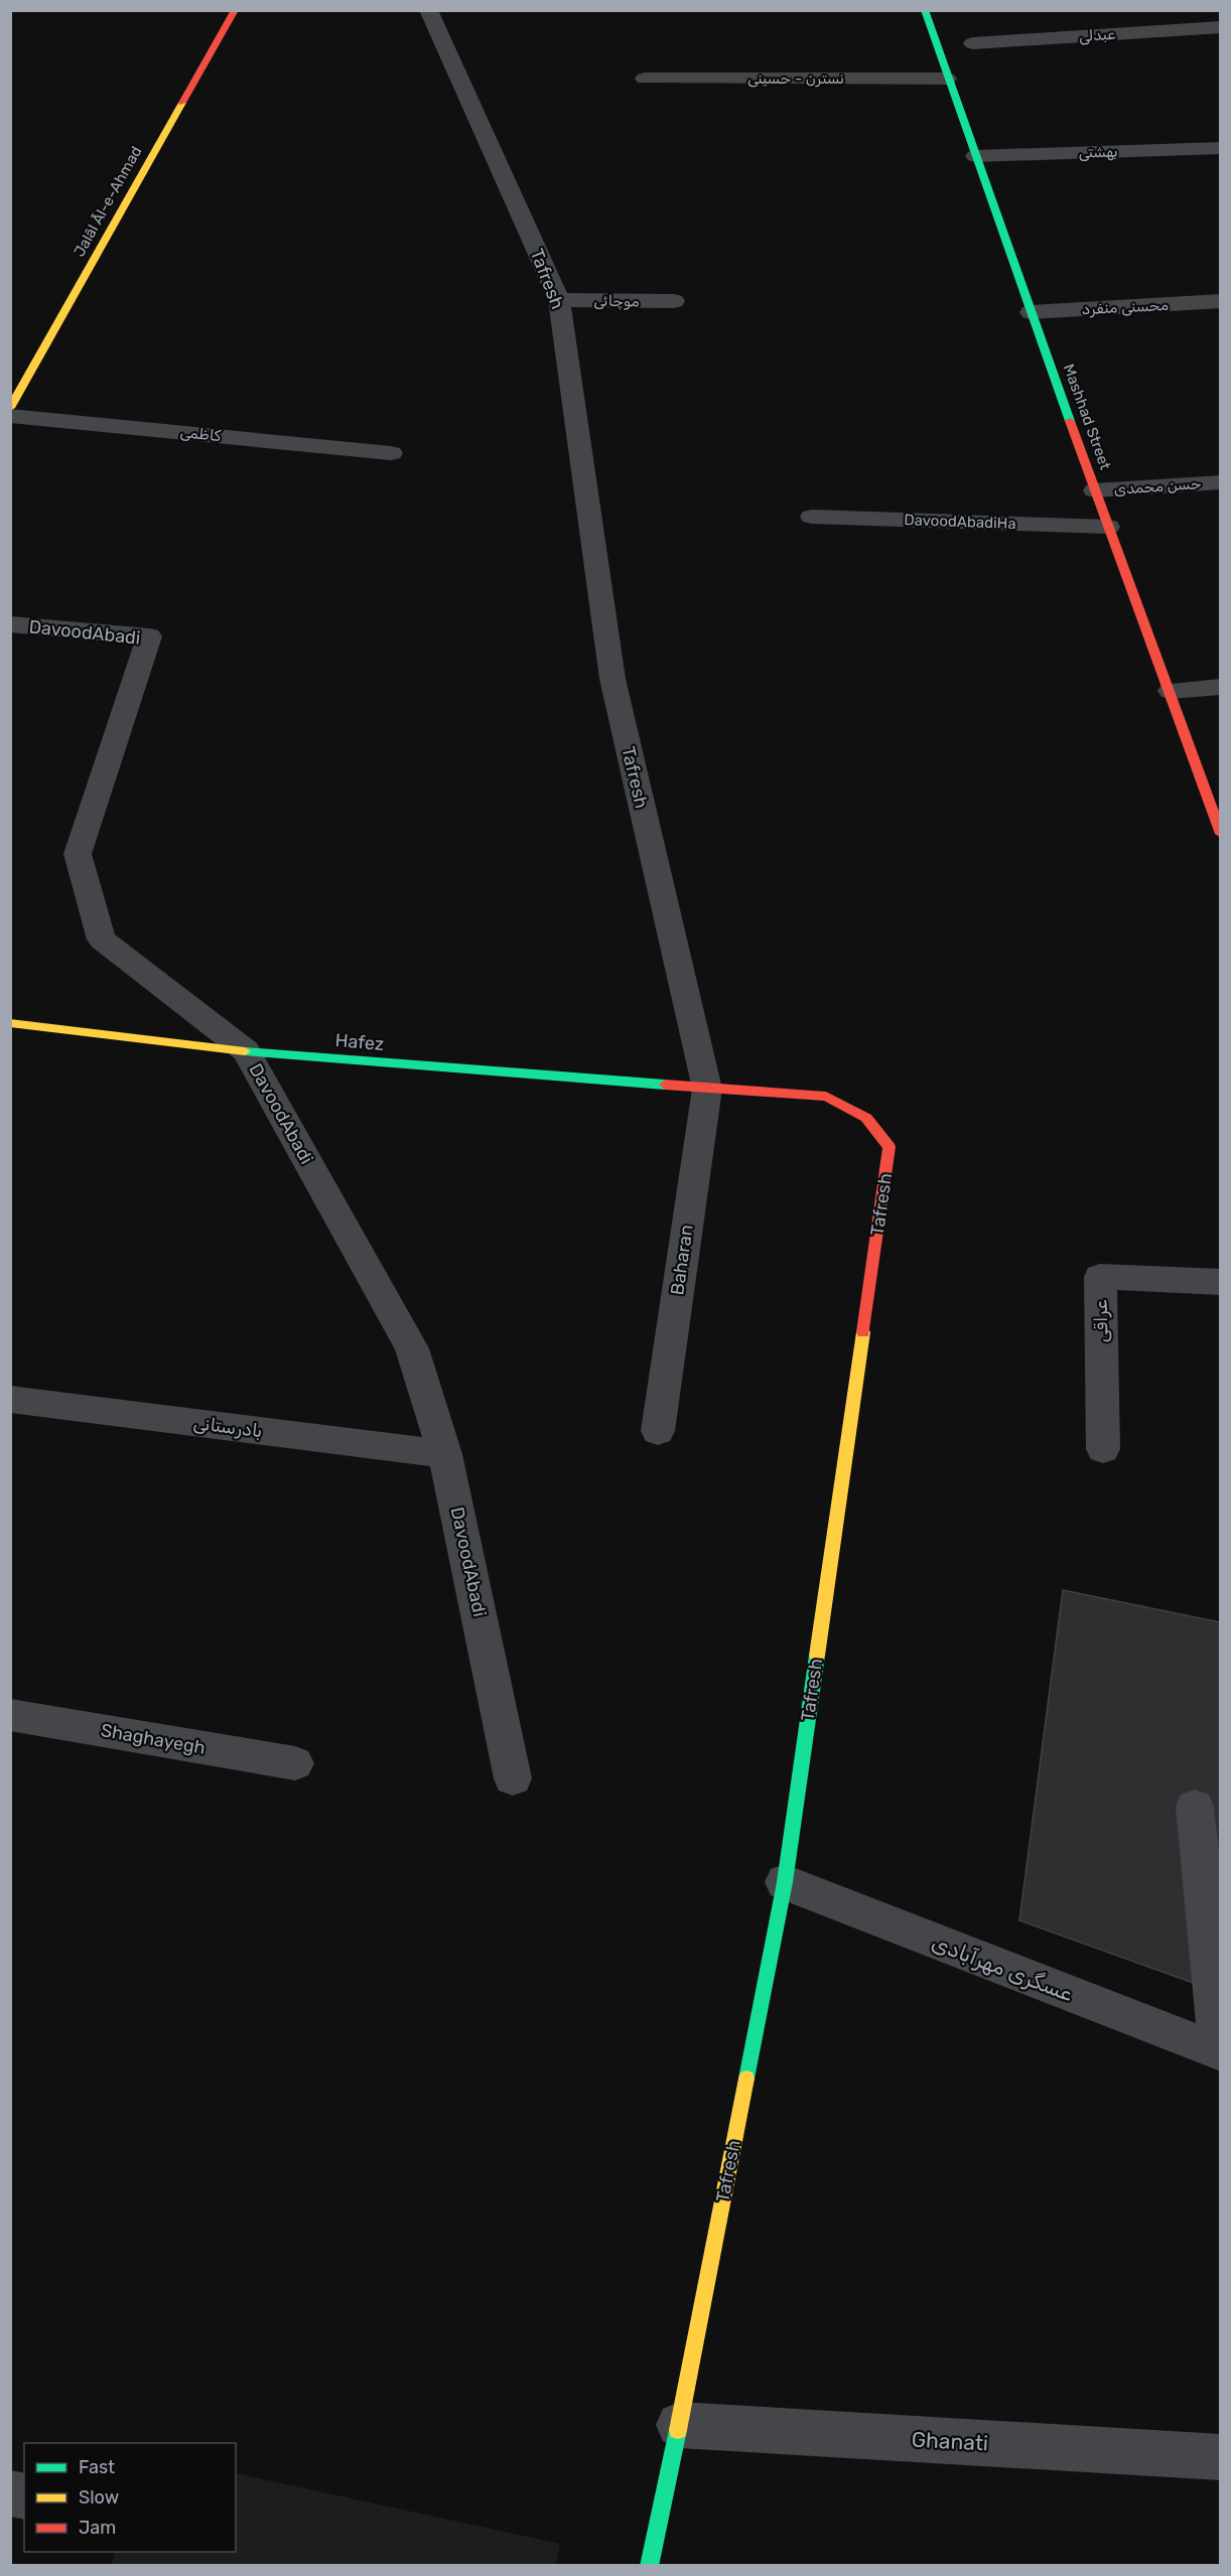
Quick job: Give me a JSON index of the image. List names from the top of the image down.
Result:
{
  "streets": {
    "street": [
      "عبدلی",
      "نسترن - حسینی",
      "بهشتی",
      "Jalāl Āl-e-Ahmad",
      "Tafresh",
      "موچائی",
      "محسنی منفرد",
      "Mashhad Street",
      "کاظمی",
      "حسن محمدی",
      "DavoodAbadiHa",
      "DavoodAbadi",
      "Hafez",
      "Baharan",
      "عراقی",
      "بادرستانی",
      "Shaghayegh",
      "عسگری مهرآبادی",
      "Ghanati"
    ]
  },
  "crossings": [
    ["نسترن - حسینی", "Mashhad Street"],
    ["بهشتی", "Mashhad Street"],
    ["Tafresh", "موچائی"],
    ["Tafresh", "Hafez"],
    ["Tafresh", "Baharan"],
    ["Tafresh", "عسگری مهرآبادی"],
    ["Tafresh", "Ghanati"],
    ["محسنی منفرد", "Mashhad Street"],
    ["Mashhad Street", "حسن محمدی"],
    ["Mashhad Street", "DavoodAbadiHa"],
    ["DavoodAbadi", "Hafez"],
    ["DavoodAbadi", "بادرستانی"],
    ["Hafez", "Baharan"]
  ],
  "legend": ["Fast", "Slow", "Jam"]
}
